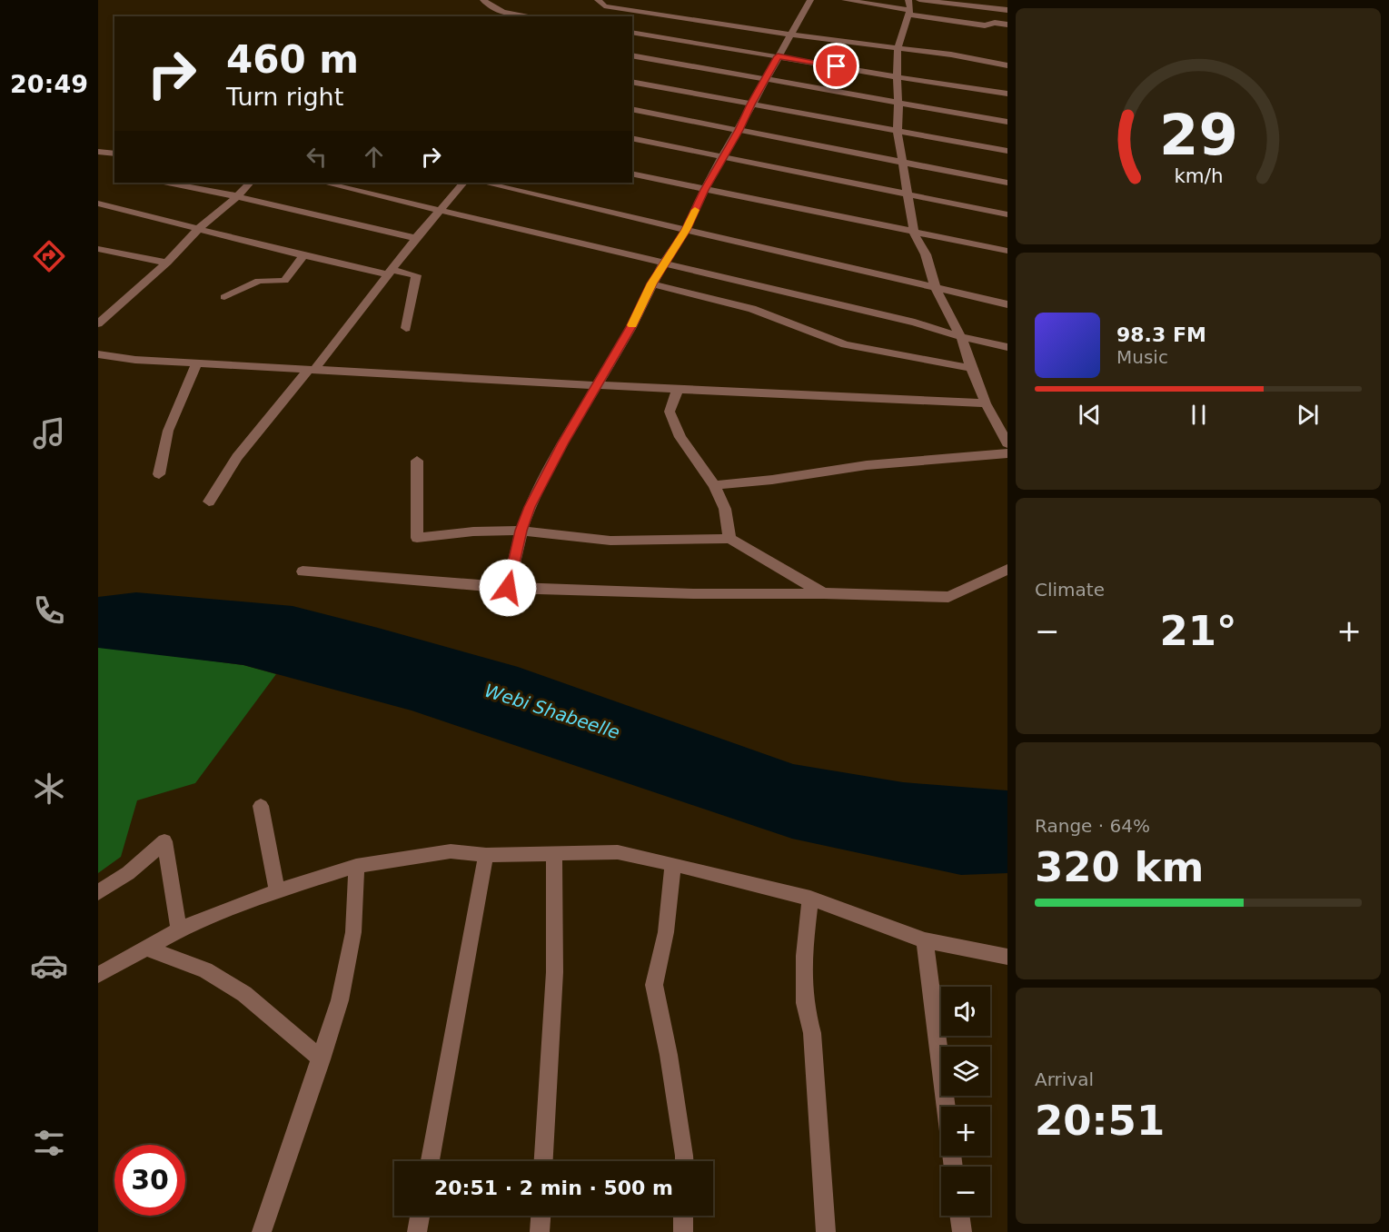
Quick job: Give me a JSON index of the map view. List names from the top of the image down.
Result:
{
  "water": ["Webi Shabeelle"],
  "page": {
    "tabs": "20:49",
    "turn": ["460 m", "Turn right"],
    "song": ["98.3 FM", "Music"],
    "tile": [
      "Climate",
      ["Range · 64%", "320 km"],
      ["Arrival", "20:51"]
    ],
    "heat": ["−", "21°", "+"],
    "map_buttons": ["+", "−"],
    "limit": "30",
    "trip": "20:51 · 2 min · 500 m",
    "gauge": ["29", "km/h"]
  }
}
